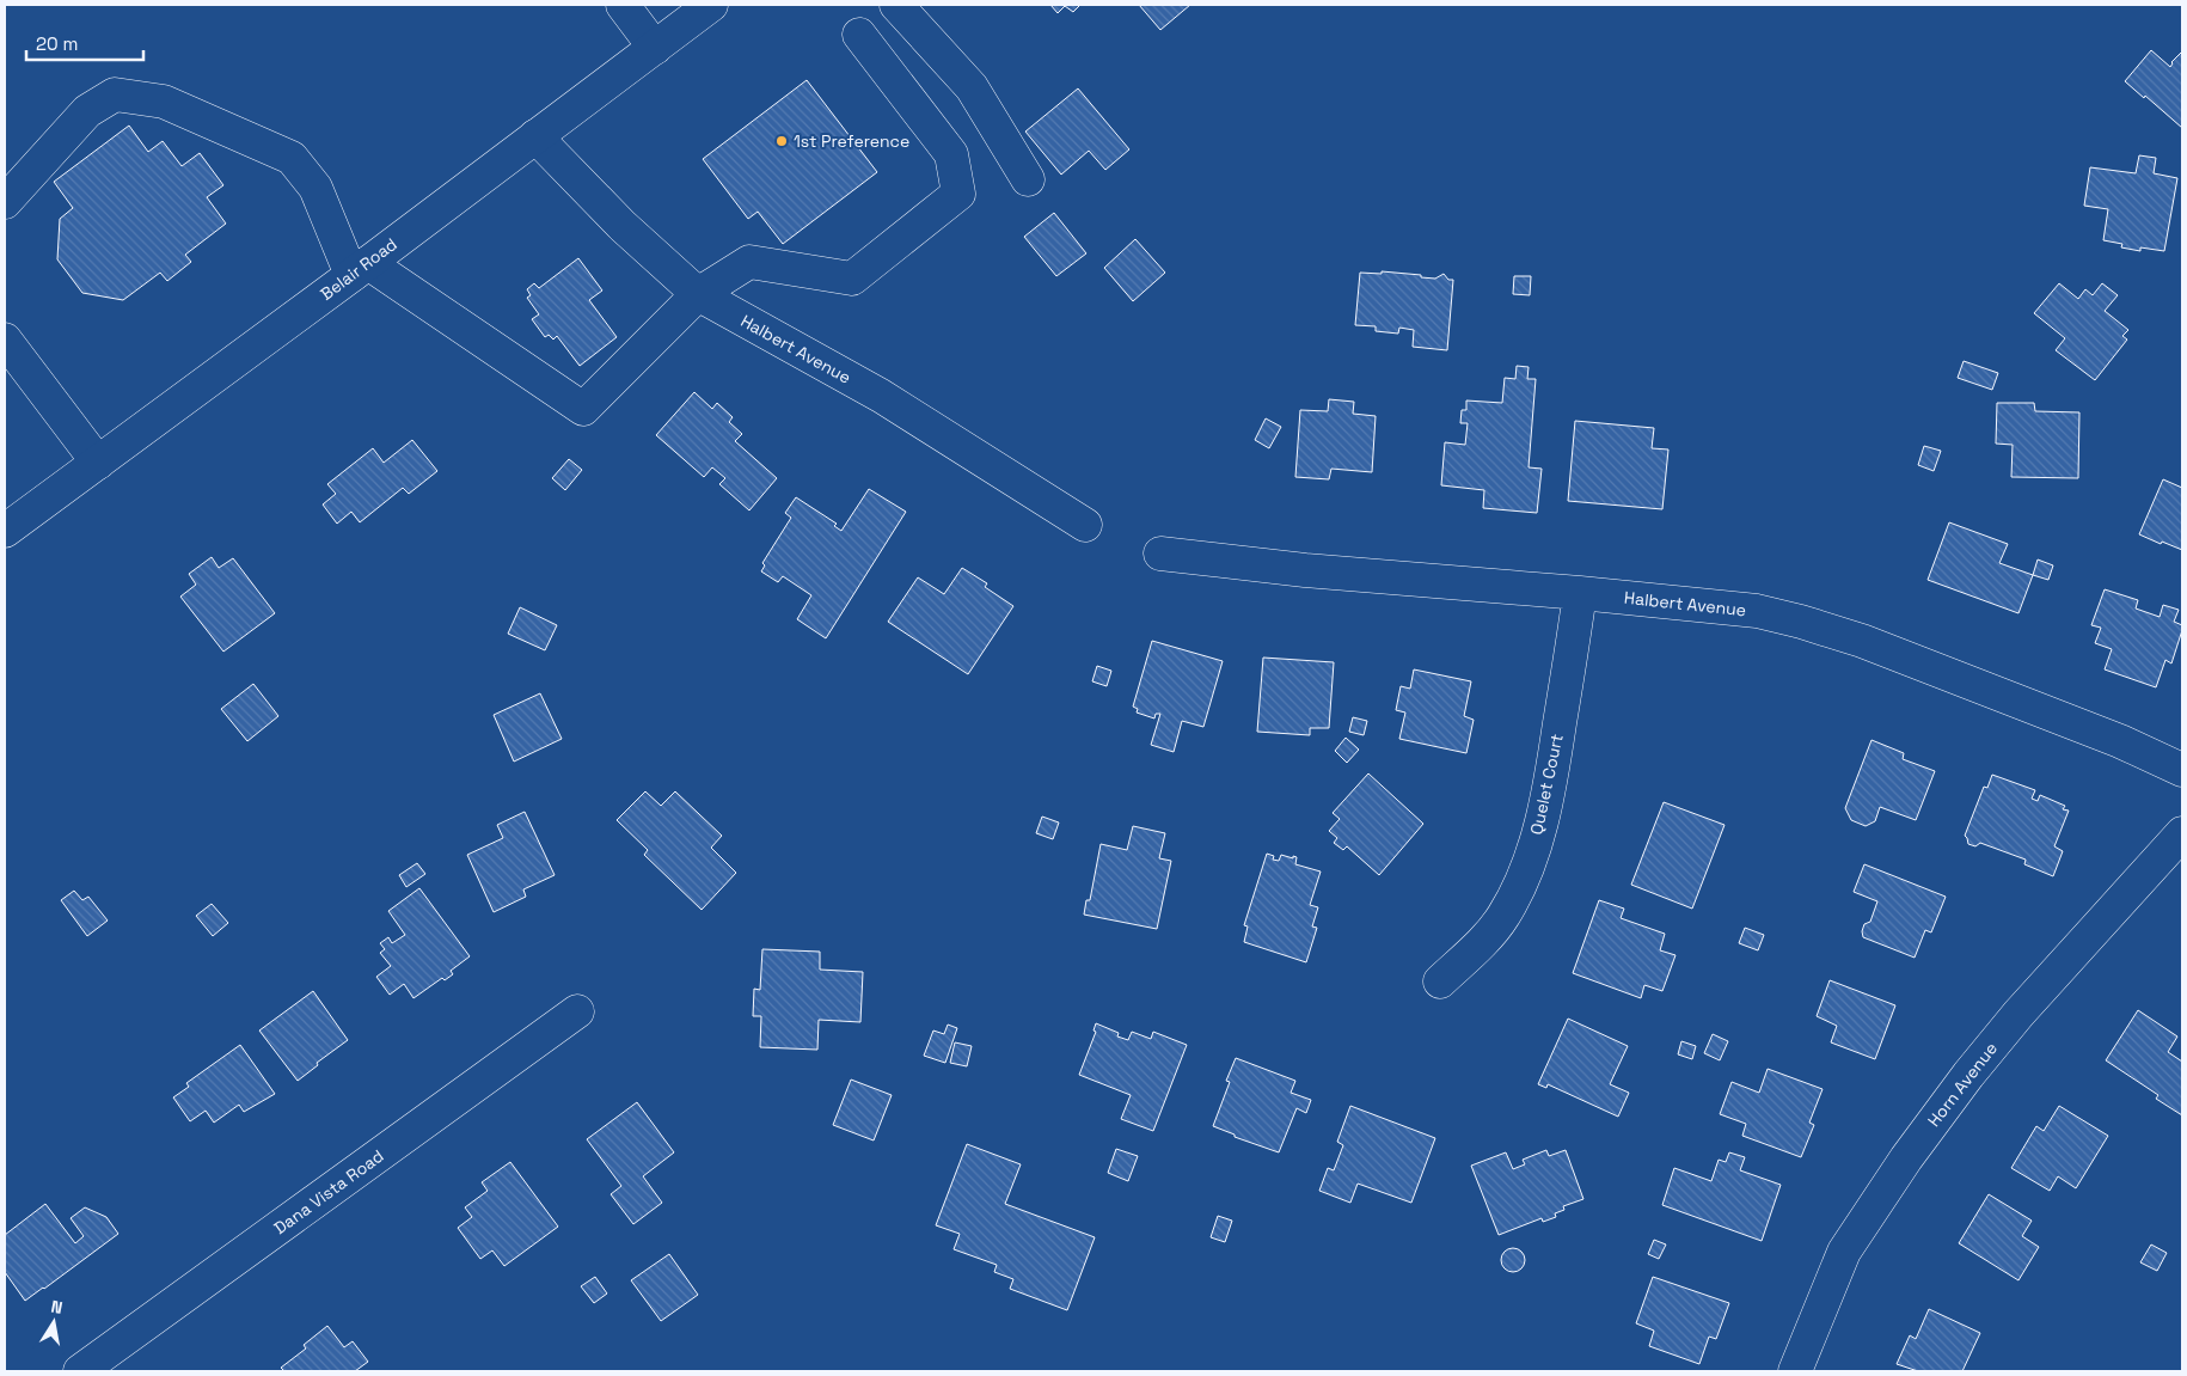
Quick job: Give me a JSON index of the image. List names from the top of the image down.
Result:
{
  "streets": {
    "main road": [
      "Belair Road",
      "Halbert Avenue",
      "Quelet Court",
      "Horn Avenue",
      "Dana Vista Road"
    ]
  },
  "crossings": [
    ["Belair Road", "Halbert Avenue"],
    ["Halbert Avenue", "Quelet Court"]
  ],
  "places": ["1st Preference"],
  "scale_bar": "20 m",
  "north": "top"
}
